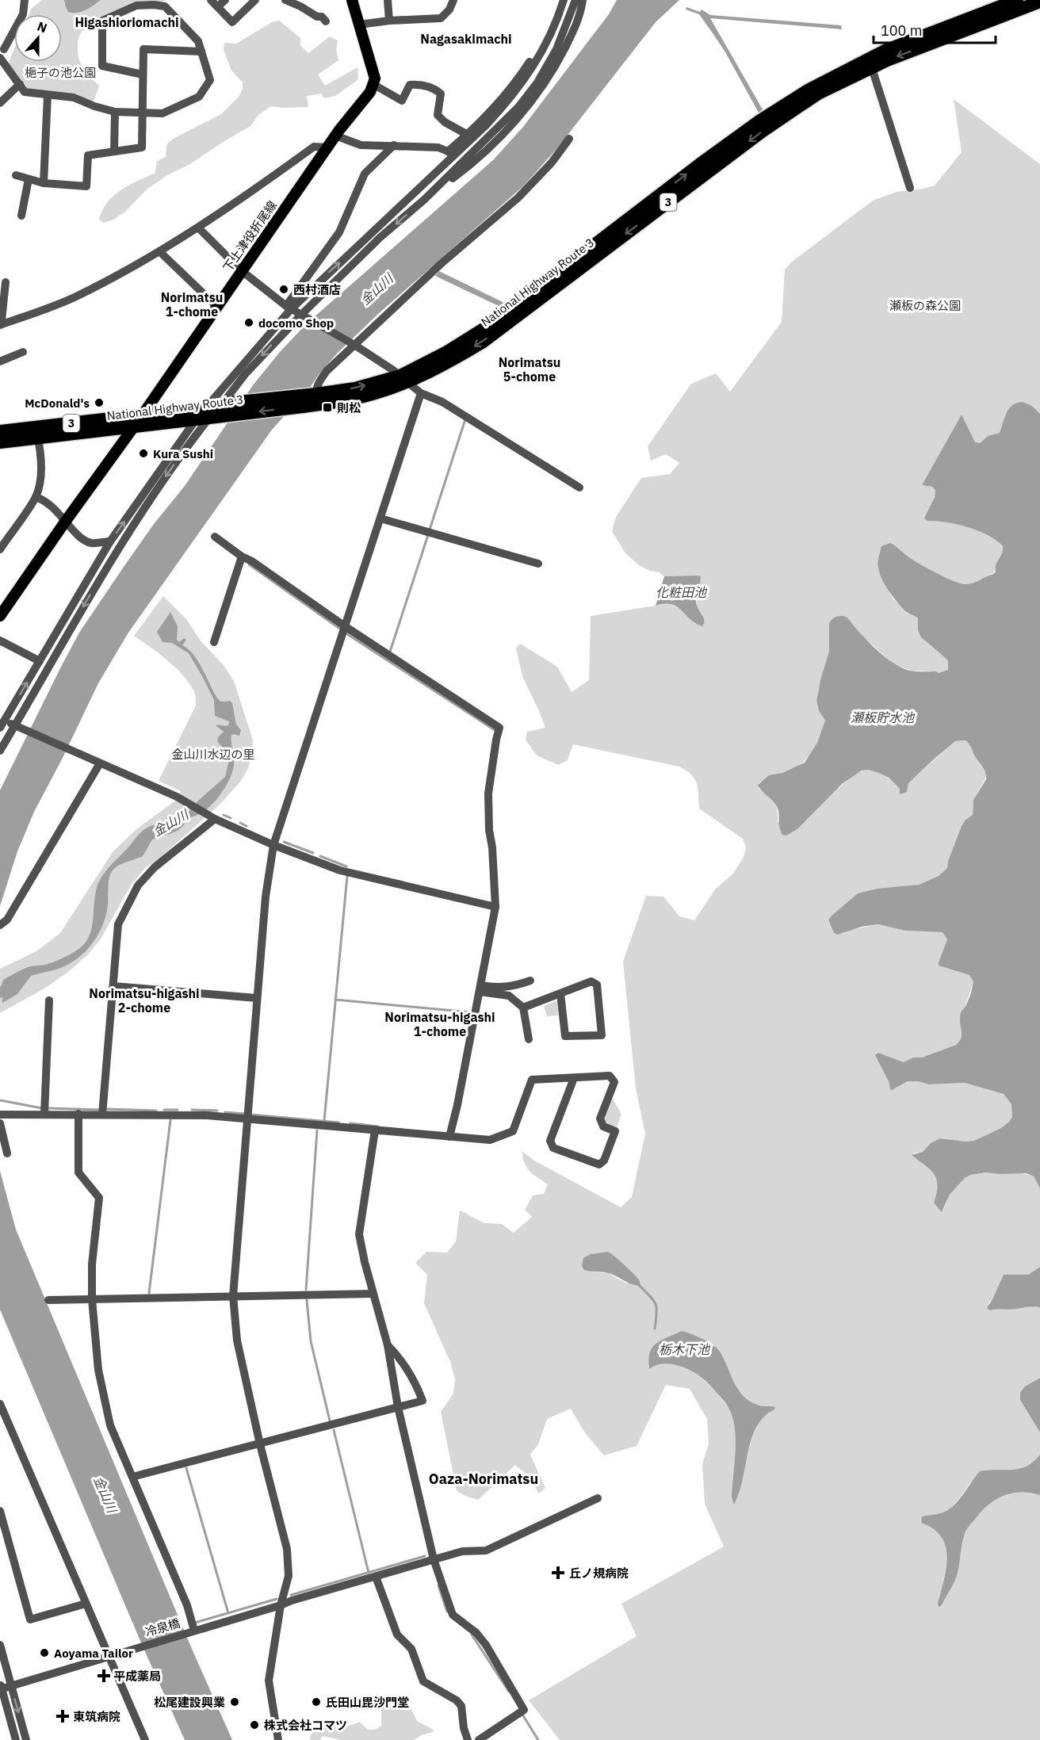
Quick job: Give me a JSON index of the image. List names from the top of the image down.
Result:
{
  "streets": {
    "highway": ["3", "National Highway Route 3"],
    "main road": ["下上津役折尾線"],
    "street": ["冷泉橋"]
  },
  "crossings": [
    ["下上津役折尾線", "National Highway Route 3"]
  ],
  "districts": [
    "Higashioriomachi",
    "Nagasakimachi",
    "Norimatsu 1-chome",
    "Norimatsu 5-chome",
    "Norimatsu-higashi 2-chome",
    "Norimatsu-higashi 1-chome",
    "Oaza-Norimatsu"
  ],
  "water": [
    "金山川",
    "化粧田池",
    "瀬板貯水池",
    "栃木下池"
  ],
  "parks": ["梔子の池公園", "瀬板の森公園", "金山川水辺の里"],
  "places": {
    "other": [
      "西村酒店",
      "docomo Shop",
      "McDonald's",
      "Kura Sushi",
      "Aoyama Tailor",
      "松尾建設興業",
      "氏田山毘沙門堂",
      "株式会社コマツ"
    ],
    "transit": ["則松"],
    "health": ["丘ノ規病院", "平成薬局", "東筑病院"]
  },
  "scale_bar": "100 m",
  "north": "top"
}
